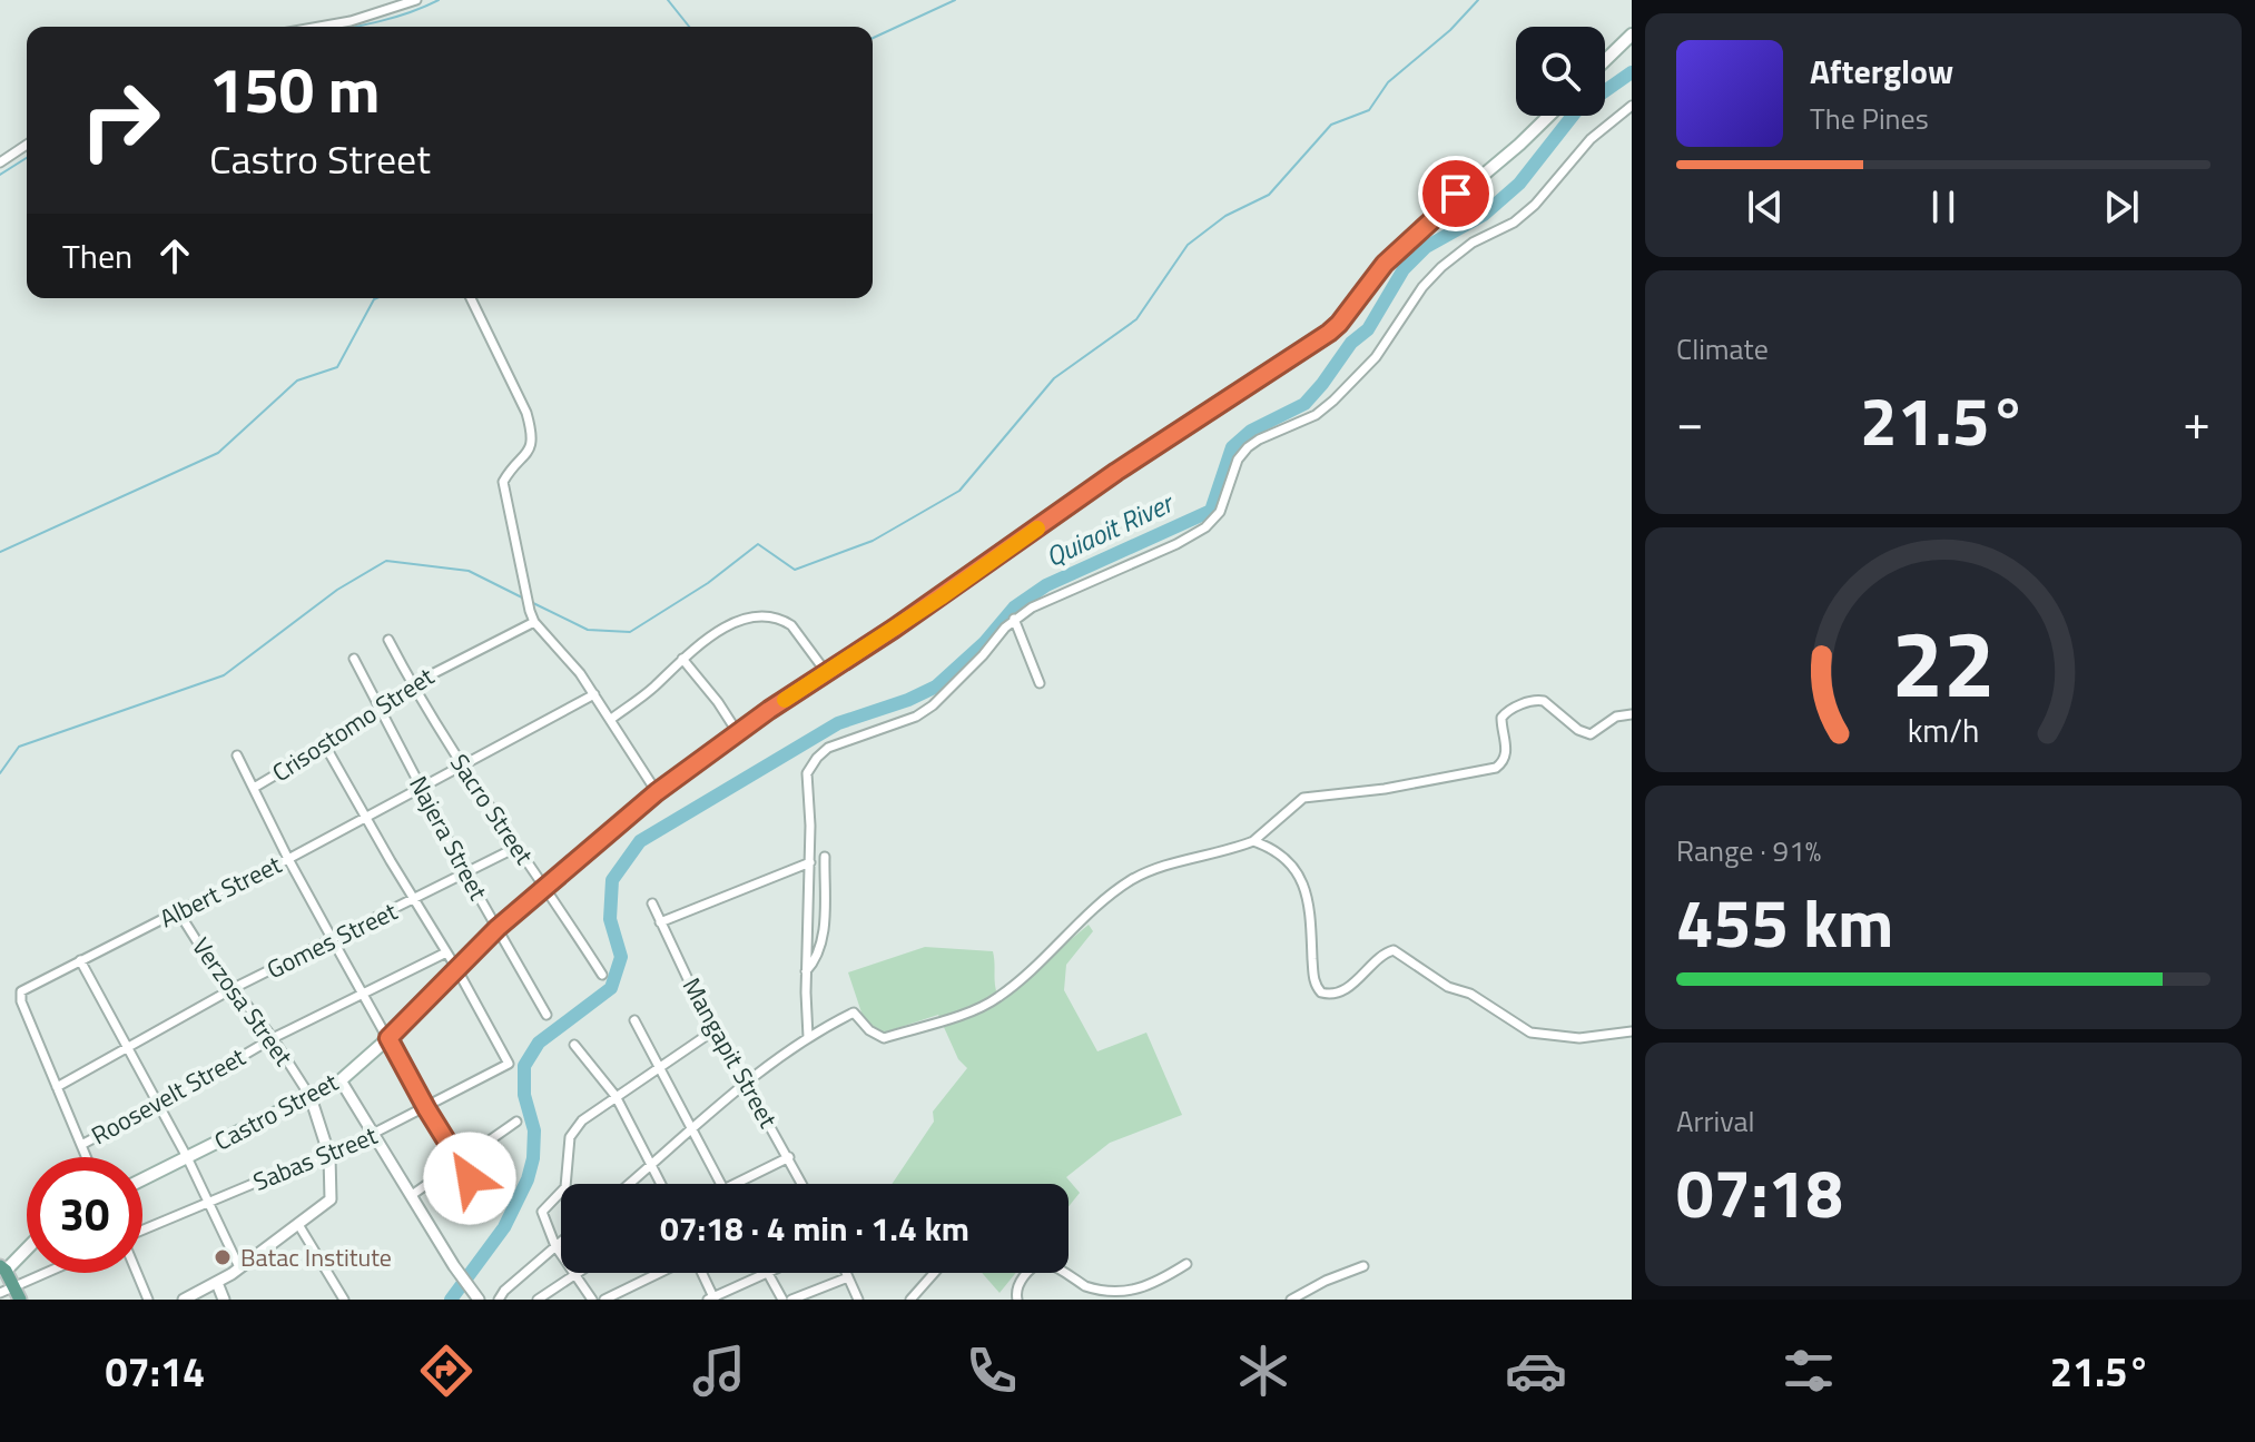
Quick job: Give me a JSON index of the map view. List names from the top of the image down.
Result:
{
  "streets": {
    "main road": ["Castro Street"],
    "street": [
      "Crisostomo Street",
      "Sacro Street",
      "Najera Street",
      "Albert Street",
      "Gomes Street",
      "Verzosa Street",
      "Mangapit Street",
      "Roosevelt Street",
      "Sabas Street"
    ]
  },
  "crossings": [
    ["Crisostomo Street", "Sacro Street"],
    ["Crisostomo Street", "Najera Street"],
    ["Crisostomo Street", "Albert Street"],
    ["Crisostomo Street", "Gomes Street"],
    ["Crisostomo Street", "Roosevelt Street"],
    ["Crisostomo Street", "Castro Street"],
    ["Crisostomo Street", "Sabas Street"],
    ["Sacro Street", "Albert Street"],
    ["Sacro Street", "Gomes Street"],
    ["Sacro Street", "Castro Street"],
    ["Najera Street", "Albert Street"],
    ["Najera Street", "Gomes Street"],
    ["Najera Street", "Castro Street"],
    ["Albert Street", "Gomes Street"],
    ["Albert Street", "Verzosa Street"],
    ["Albert Street", "Roosevelt Street"],
    ["Gomes Street", "Verzosa Street"],
    ["Verzosa Street", "Roosevelt Street"],
    ["Verzosa Street", "Castro Street"],
    ["Verzosa Street", "Sabas Street"],
    ["Castro Street", "Sabas Street"]
  ],
  "water": ["Quiaoit River"],
  "places": ["Batac Institute"],
  "page": {
    "turn": ["150 m", "Castro Street"],
    "song": ["Afterglow", "The Pines"],
    "then": "Then",
    "tile": [
      "Climate",
      ["Range · 91%", "455 km"],
      ["Arrival", "07:18"]
    ],
    "heat": ["−", "21.5°", "+"],
    "limit": "30",
    "trip": "07:18 · 4 min · 1.4 km",
    "tabs": ["07:14", "21.5°"],
    "gauge": ["22", "km/h"]
  }
}
